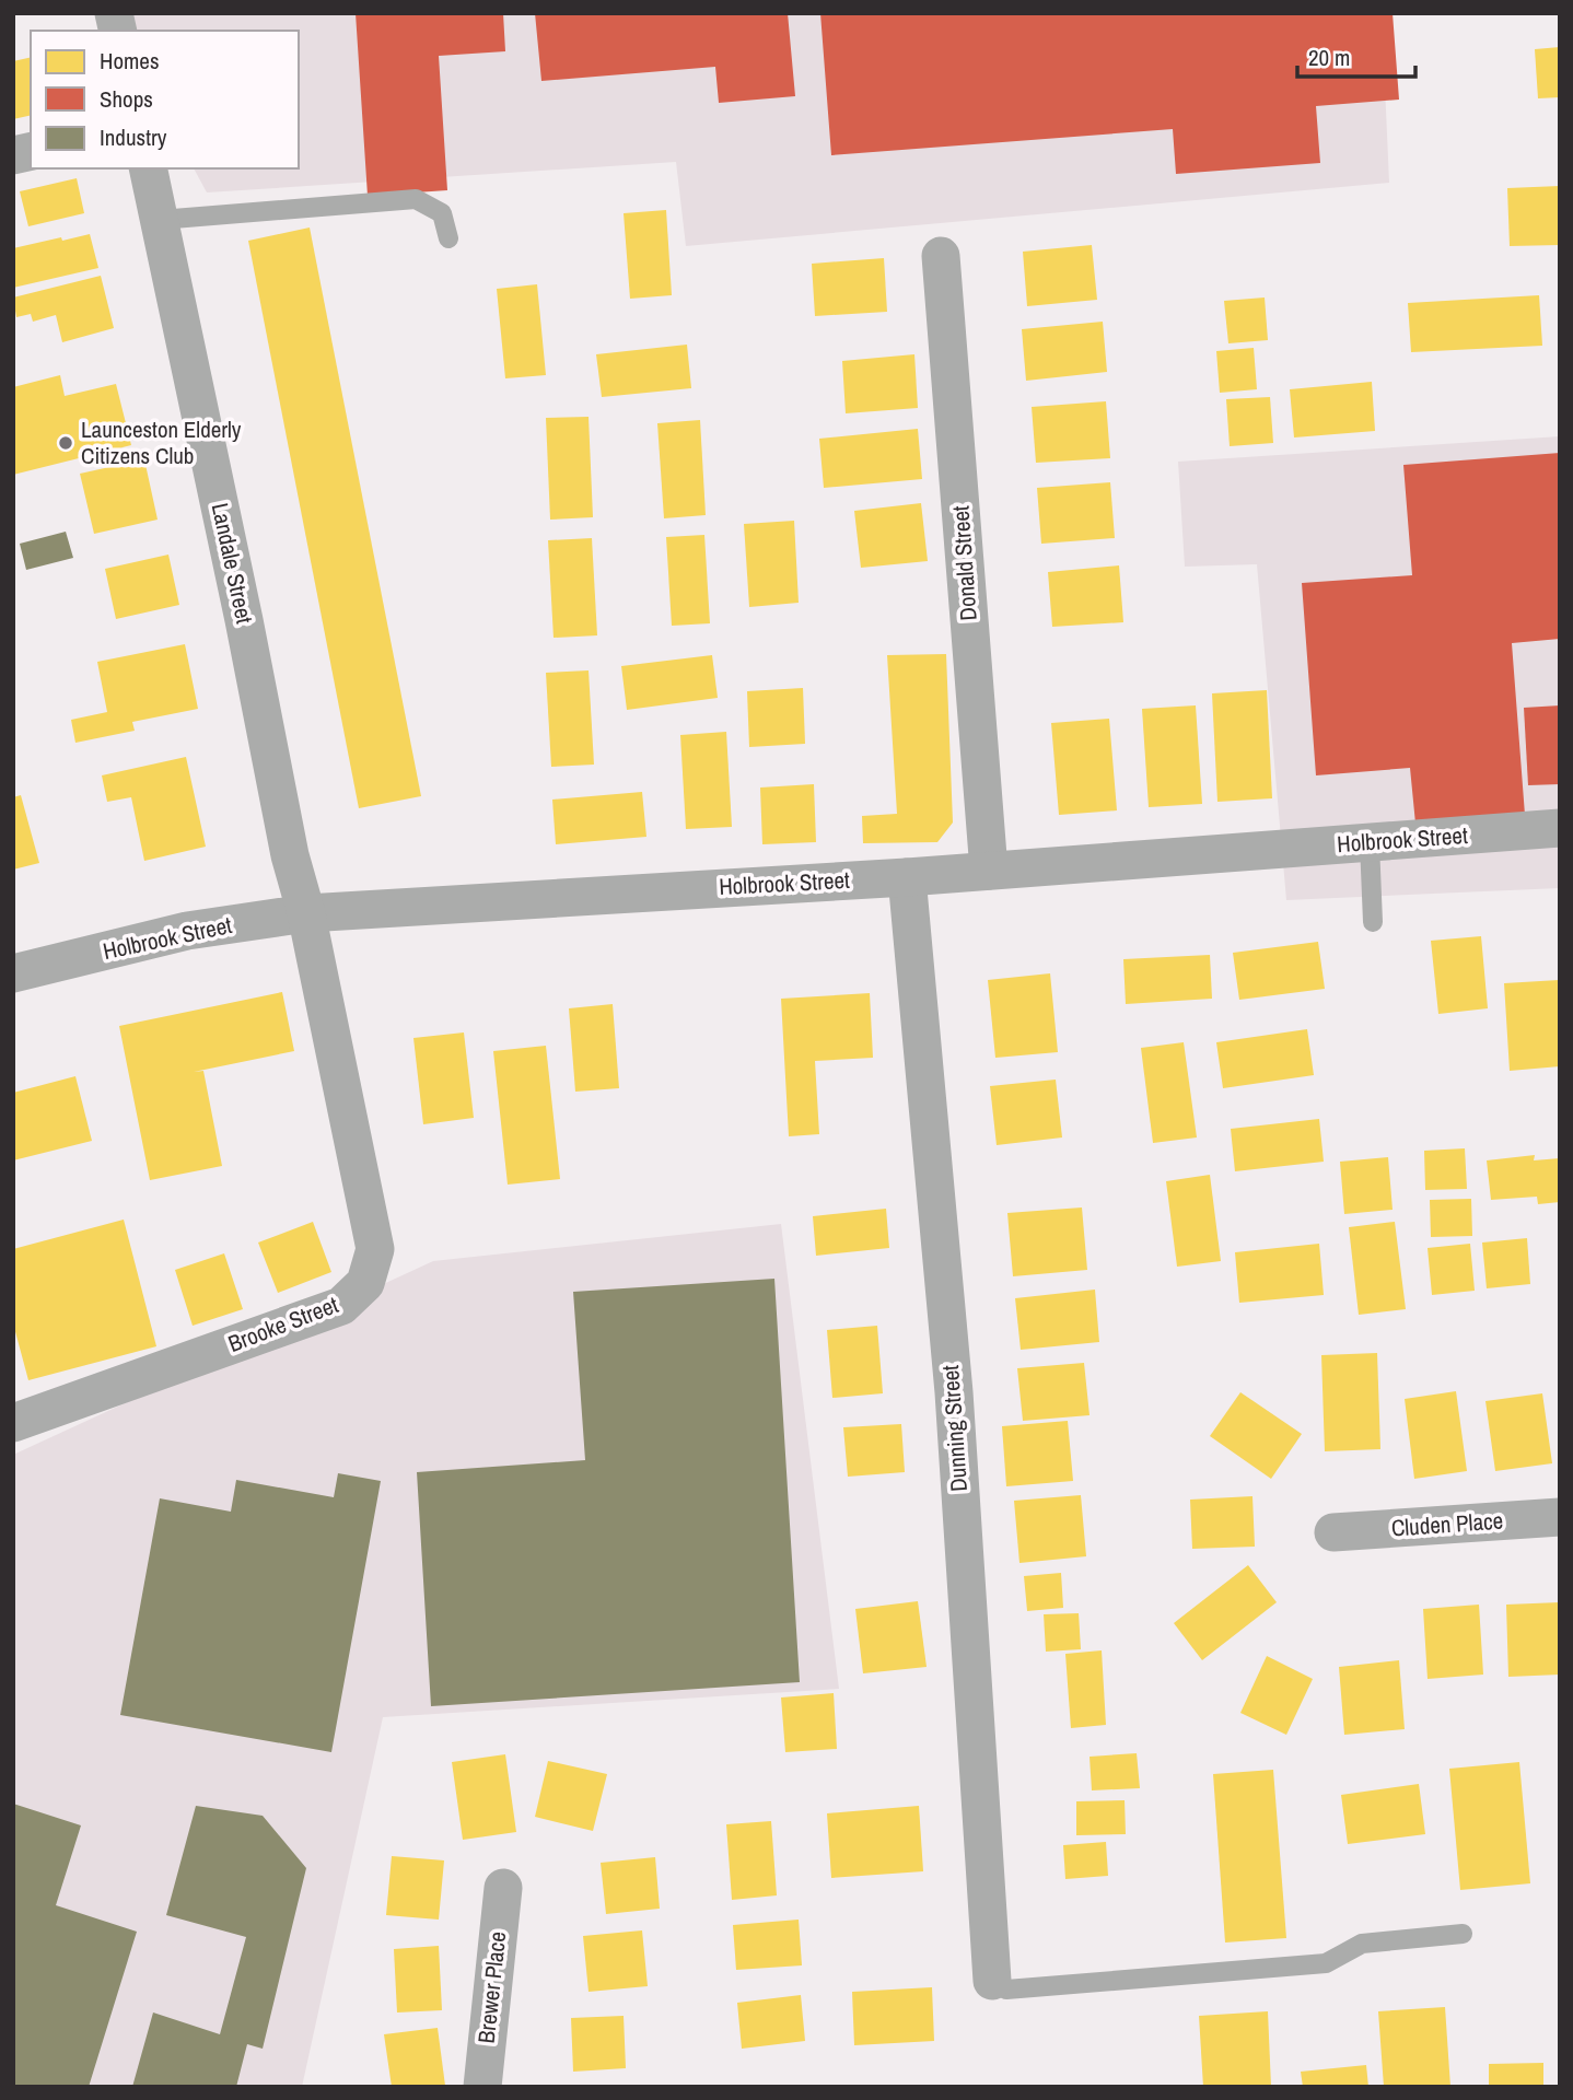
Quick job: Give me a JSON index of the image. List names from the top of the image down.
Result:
{
  "streets": {
    "street": [
      "Landale Street",
      "Donald Street",
      "Holbrook Street",
      "Brooke Street",
      "Dunning Street",
      "Cluden Place",
      "Brewer Place"
    ]
  },
  "crossings": [
    ["Landale Street", "Holbrook Street"],
    ["Landale Street", "Brooke Street"],
    ["Donald Street", "Holbrook Street"],
    ["Holbrook Street", "Brooke Street"],
    ["Holbrook Street", "Dunning Street"]
  ],
  "places": ["Launceston Elderly Citizens Club"],
  "legend": ["Homes", "Shops", "Industry"],
  "scale_bar": "20 m"
}
